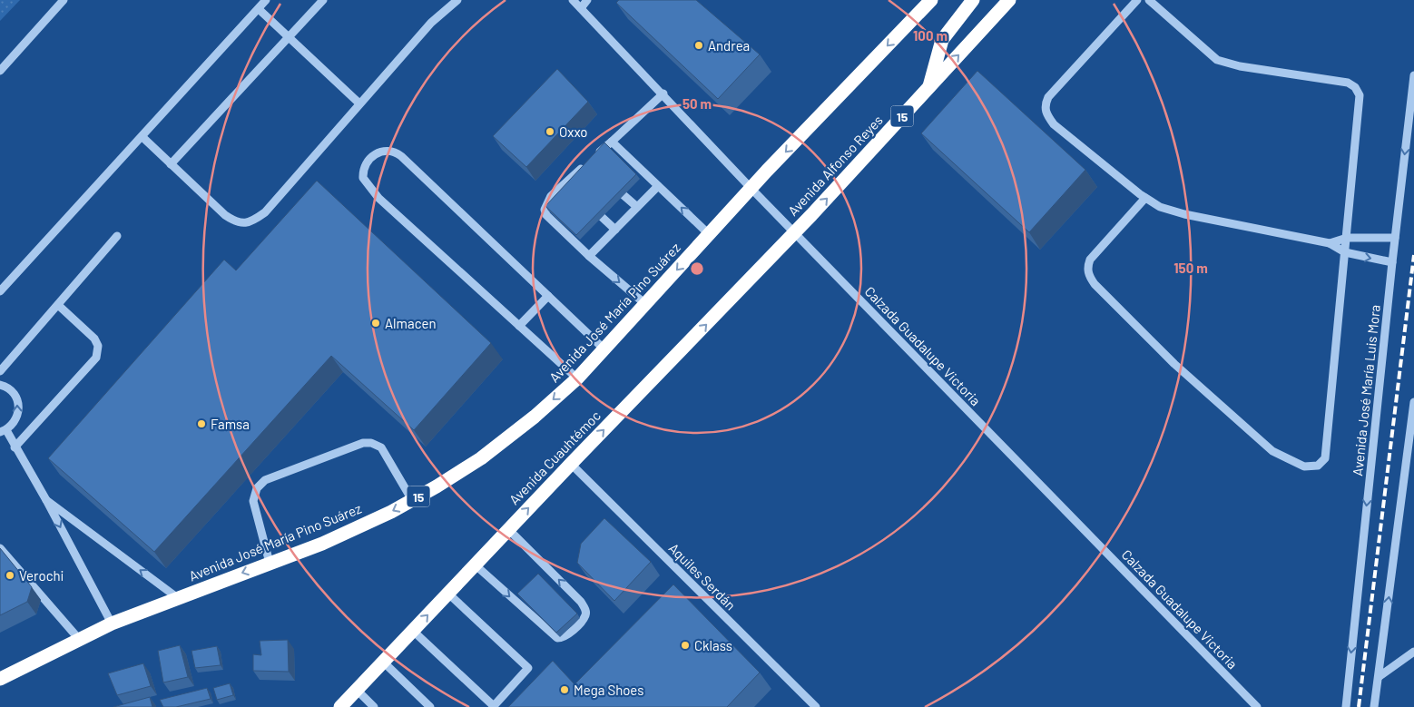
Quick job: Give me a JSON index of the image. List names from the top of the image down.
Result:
{
  "streets": {
    "highway": [
      "15",
      "Avenida Alfonso Reyes",
      "Avenida José María Pino Suárez",
      "Avenida Cuauhtémoc"
    ],
    "street": ["Calzada Guadalupe Victoria", "Avenida José María Luis Mora", "Aquiles Serdán"]
  },
  "crossings": [
    ["15", "Avenida José María Pino Suárez"],
    ["15", "Calzada Guadalupe Victoria"],
    ["Avenida Alfonso Reyes", "Calzada Guadalupe Victoria"],
    ["Avenida Alfonso Reyes", "Avenida Cuauhtémoc"],
    ["Avenida José María Pino Suárez", "Calzada Guadalupe Victoria"],
    ["Calzada Guadalupe Victoria", "Avenida Cuauhtémoc"],
    ["Avenida Cuauhtémoc", "Aquiles Serdán"]
  ],
  "one_way": ["Avenida José María Pino Suárez", "Avenida Cuauhtémoc"],
  "places": [
    "Andrea",
    "Oxxo",
    "Almacen",
    "Famsa",
    "Verochi",
    "Cklass",
    "Mega Shoes"
  ],
  "rings": ["100 m", "50 m", "150 m"]
}
